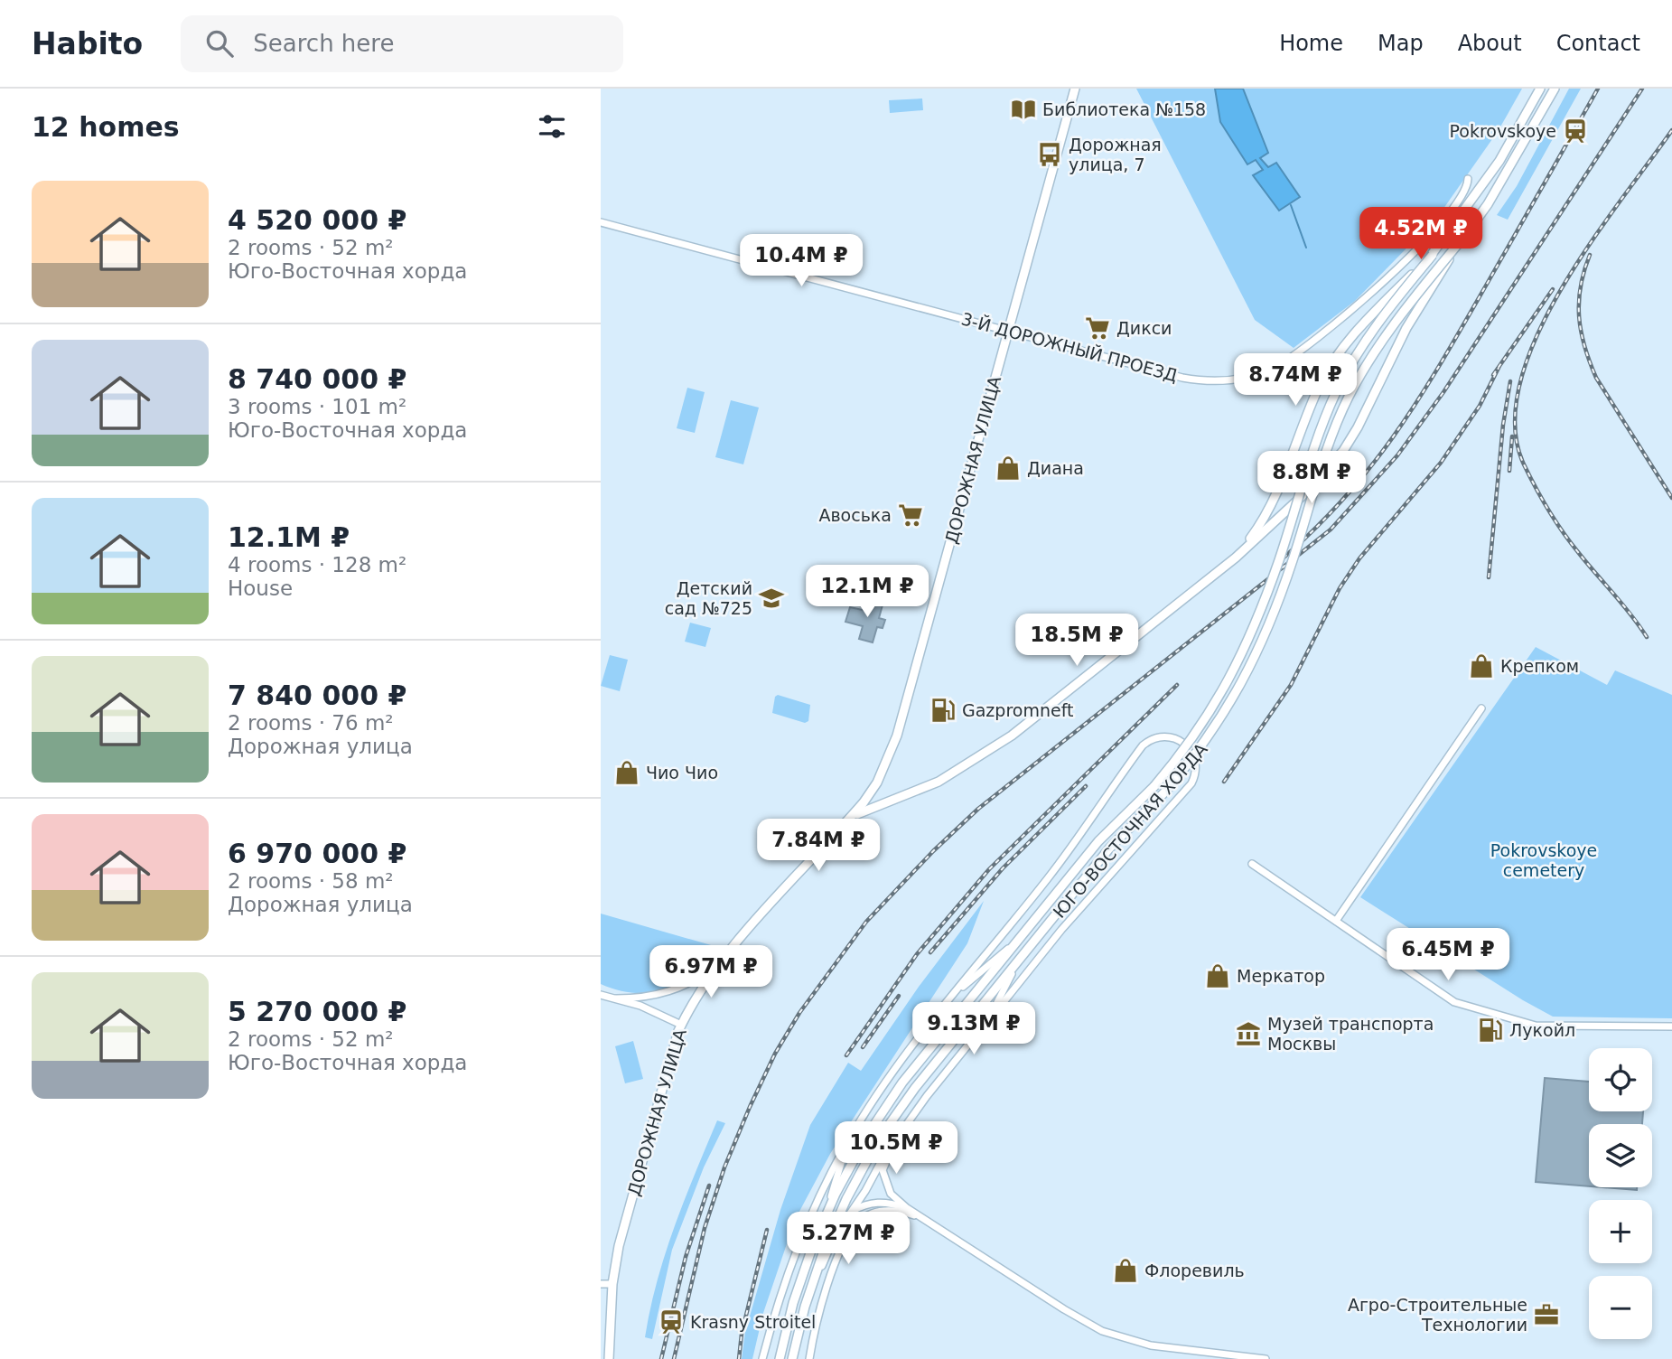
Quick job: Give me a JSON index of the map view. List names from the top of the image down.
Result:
{
  "streets": {
    "main road": ["ДОРОЖНАЯ УЛИЦА", "ЮГО-ВОСТОЧНАЯ ХОРДА"],
    "street": ["3-Й ДОРОЖНЫЙ ПРОЕЗД"]
  },
  "crossings": [
    ["3-Й ДОРОЖНЫЙ ПРОЕЗД", "ДОРОЖНАЯ УЛИЦА"]
  ],
  "parks": ["Pokrovskoye cemetery"],
  "places": {
    "library": ["Библиотека №158"],
    "station": ["Pokrovskoye", "Krasny Stroitel"],
    "bus stop": ["Дорожная улица, 7"],
    "supermarket": ["Дикси", "Авоська"],
    "shop": [
      "Диана",
      "Крепком",
      "Чио Чио",
      "Меркатор",
      "Флоревиль"
    ],
    "school or university": ["Детский сад №725"],
    "fuel station": ["Gazpromneft", "Лукойл"],
    "museum": ["Музей транспорта Москвы"],
    "office": ["Агро-Строительные Технологии"]
  },
  "page": {
    "header": "Habito",
    "search": "Search here",
    "nav": [
      "Home",
      "Map",
      "About",
      "Contact"
    ],
    "heading": "12 homes",
    "list": [
      {
        "name": "4 520 000 ₽",
        "note": "2 rooms · 52 m² · Юго-Восточная хорда"
      },
      {
        "name": "8 740 000 ₽",
        "note": "3 rooms · 101 m² · Юго-Восточная хорда"
      },
      {
        "name": "12.1M ₽",
        "note": "4 rooms · 128 m² · House"
      },
      {
        "name": "7 840 000 ₽",
        "note": "2 rooms · 76 m² · Дорожная улица"
      },
      {
        "name": "6 970 000 ₽",
        "note": "2 rooms · 58 m² · Дорожная улица"
      },
      {
        "name": "5 270 000 ₽",
        "note": "2 rooms · 52 m² · Юго-Восточная хорда"
      }
    ],
    "price": [
      "4.52M ₽",
      "10.4M ₽",
      "8.74M ₽",
      "8.8M ₽",
      "12.1M ₽",
      "18.5M ₽",
      "7.84M ₽",
      "6.45M ₽",
      "6.97M ₽",
      "9.13M ₽",
      "10.5M ₽",
      "5.27M ₽"
    ],
    "map_buttons": ["+", "−"]
  }
}
